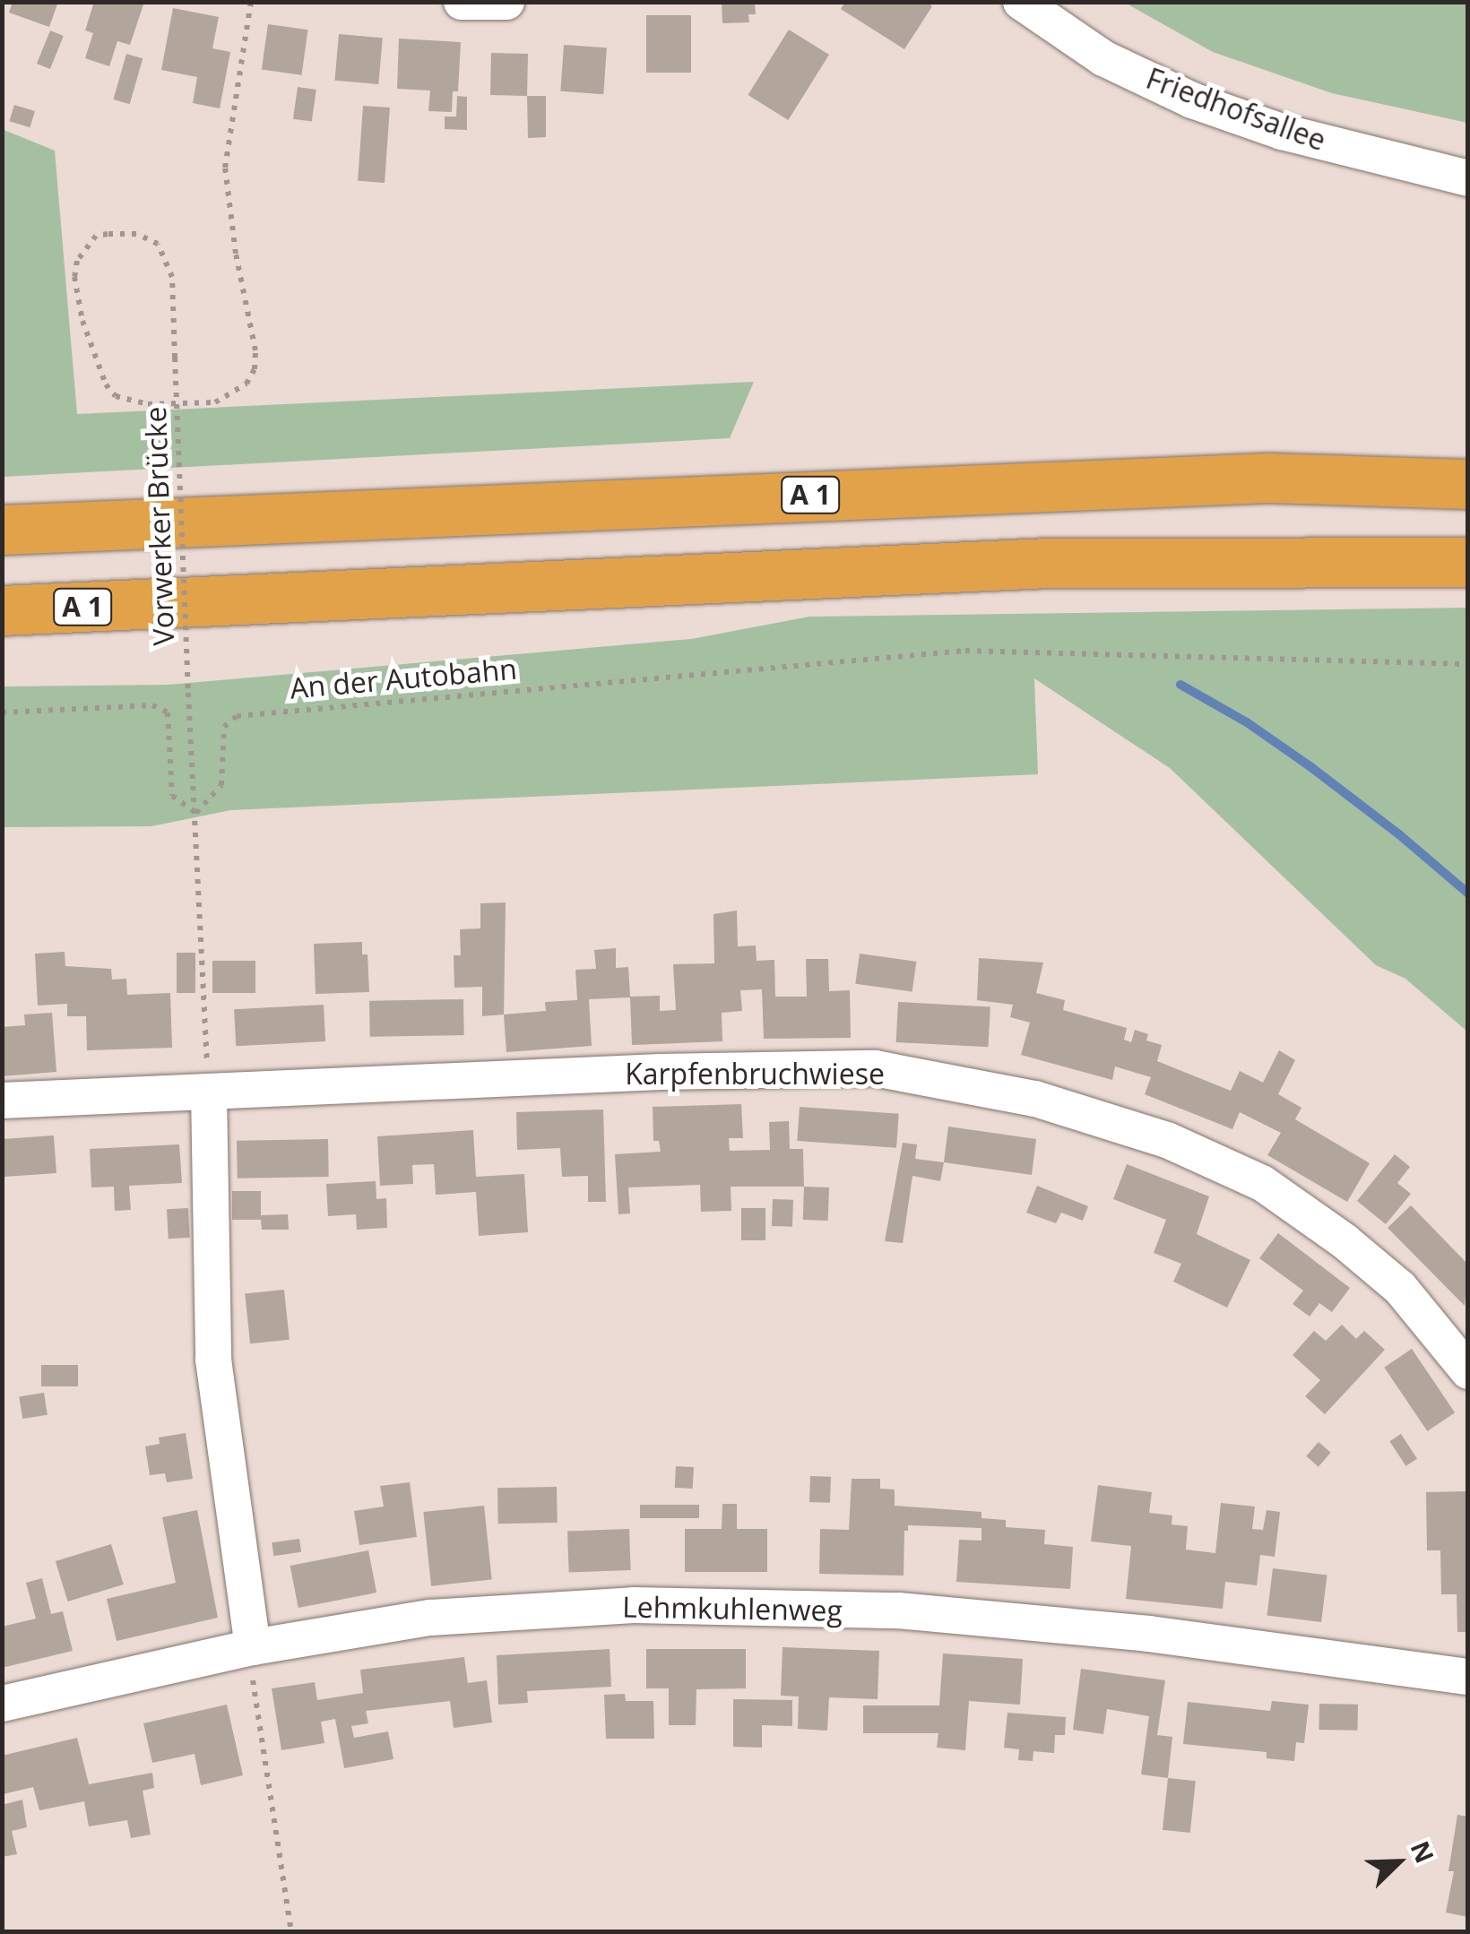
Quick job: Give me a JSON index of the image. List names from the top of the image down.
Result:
{
  "streets": {
    "highway": ["A 1"],
    "street": ["Friedhofsallee", "Karpfenbruchwiese", "Lehmkuhlenweg"],
    "path": ["Vorwerker Brücke", "An der Autobahn"]
  },
  "crossings": [
    ["Vorwerker Brücke", "An der Autobahn"],
    ["Vorwerker Brücke", "Karpfenbruchwiese"]
  ],
  "north": "top right"
}
